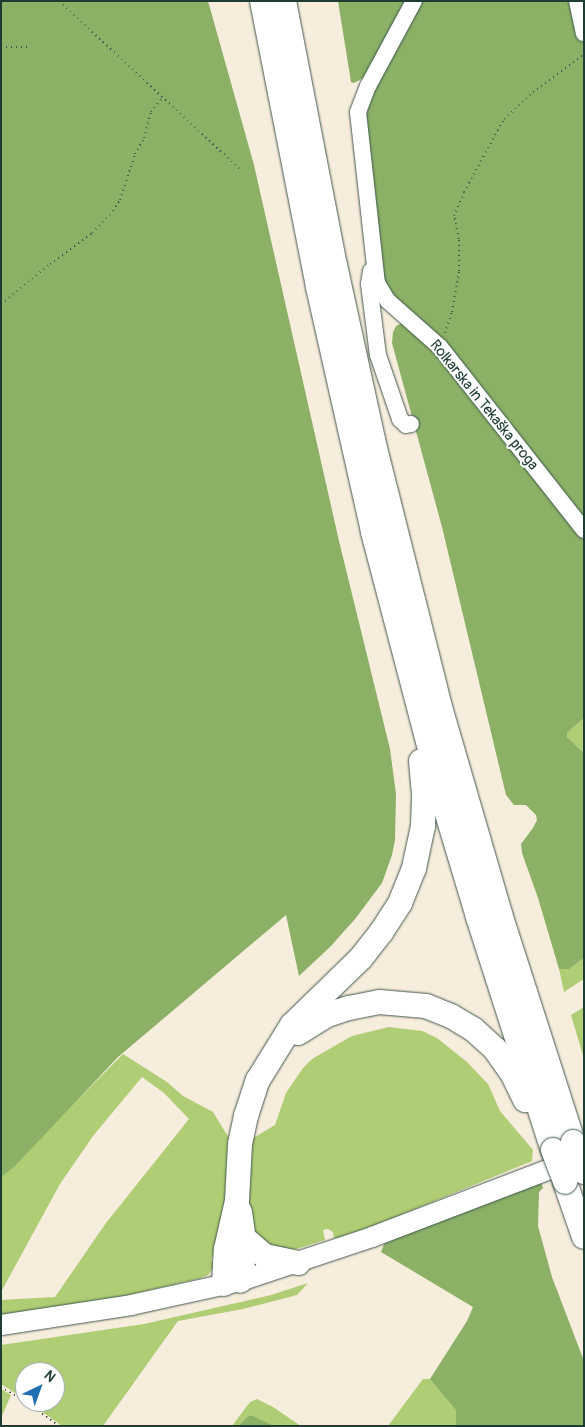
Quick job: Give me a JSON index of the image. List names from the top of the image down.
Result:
{
  "streets": {
    "lane": ["Rolkarska in Tekaška proga"]
  },
  "north": "top right"
}
